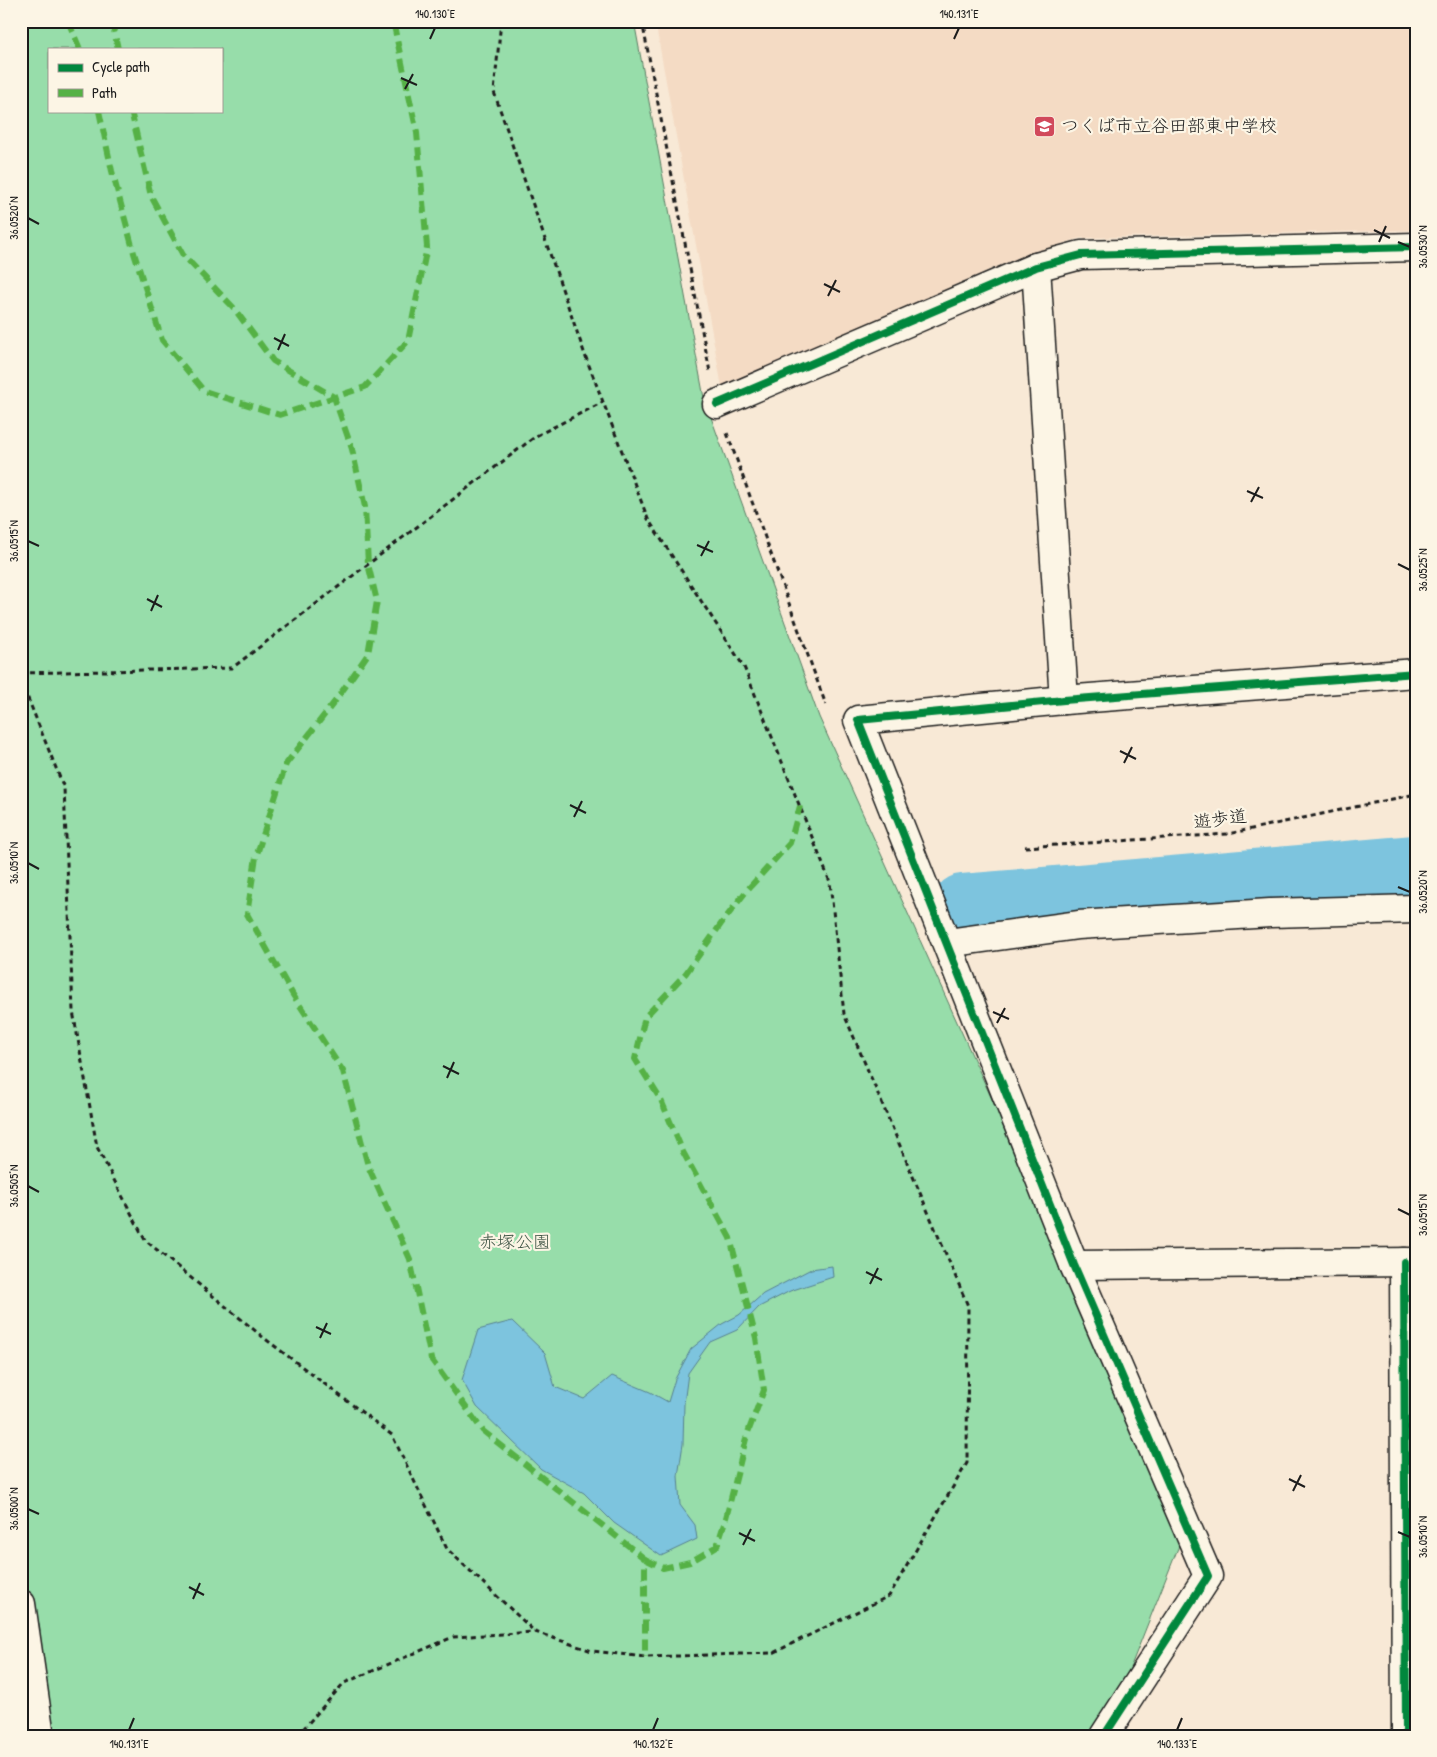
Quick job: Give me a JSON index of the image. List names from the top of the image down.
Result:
{
  "streets": {
    "path": ["遊歩道"]
  },
  "parks": ["赤塚公園"],
  "places": {
    "school or university": ["つくば市立谷田部東中学校"]
  },
  "legend": ["Cycle path", "Path"],
  "coordinates": [
    "140.130°E",
    "140.131°E",
    "36.0520°N",
    "36.0530°N",
    "36.0515°N",
    "36.0525°N",
    "36.0510°N",
    "36.0505°N",
    "36.0500°N",
    "140.132°E",
    "140.133°E"
  ]
}
